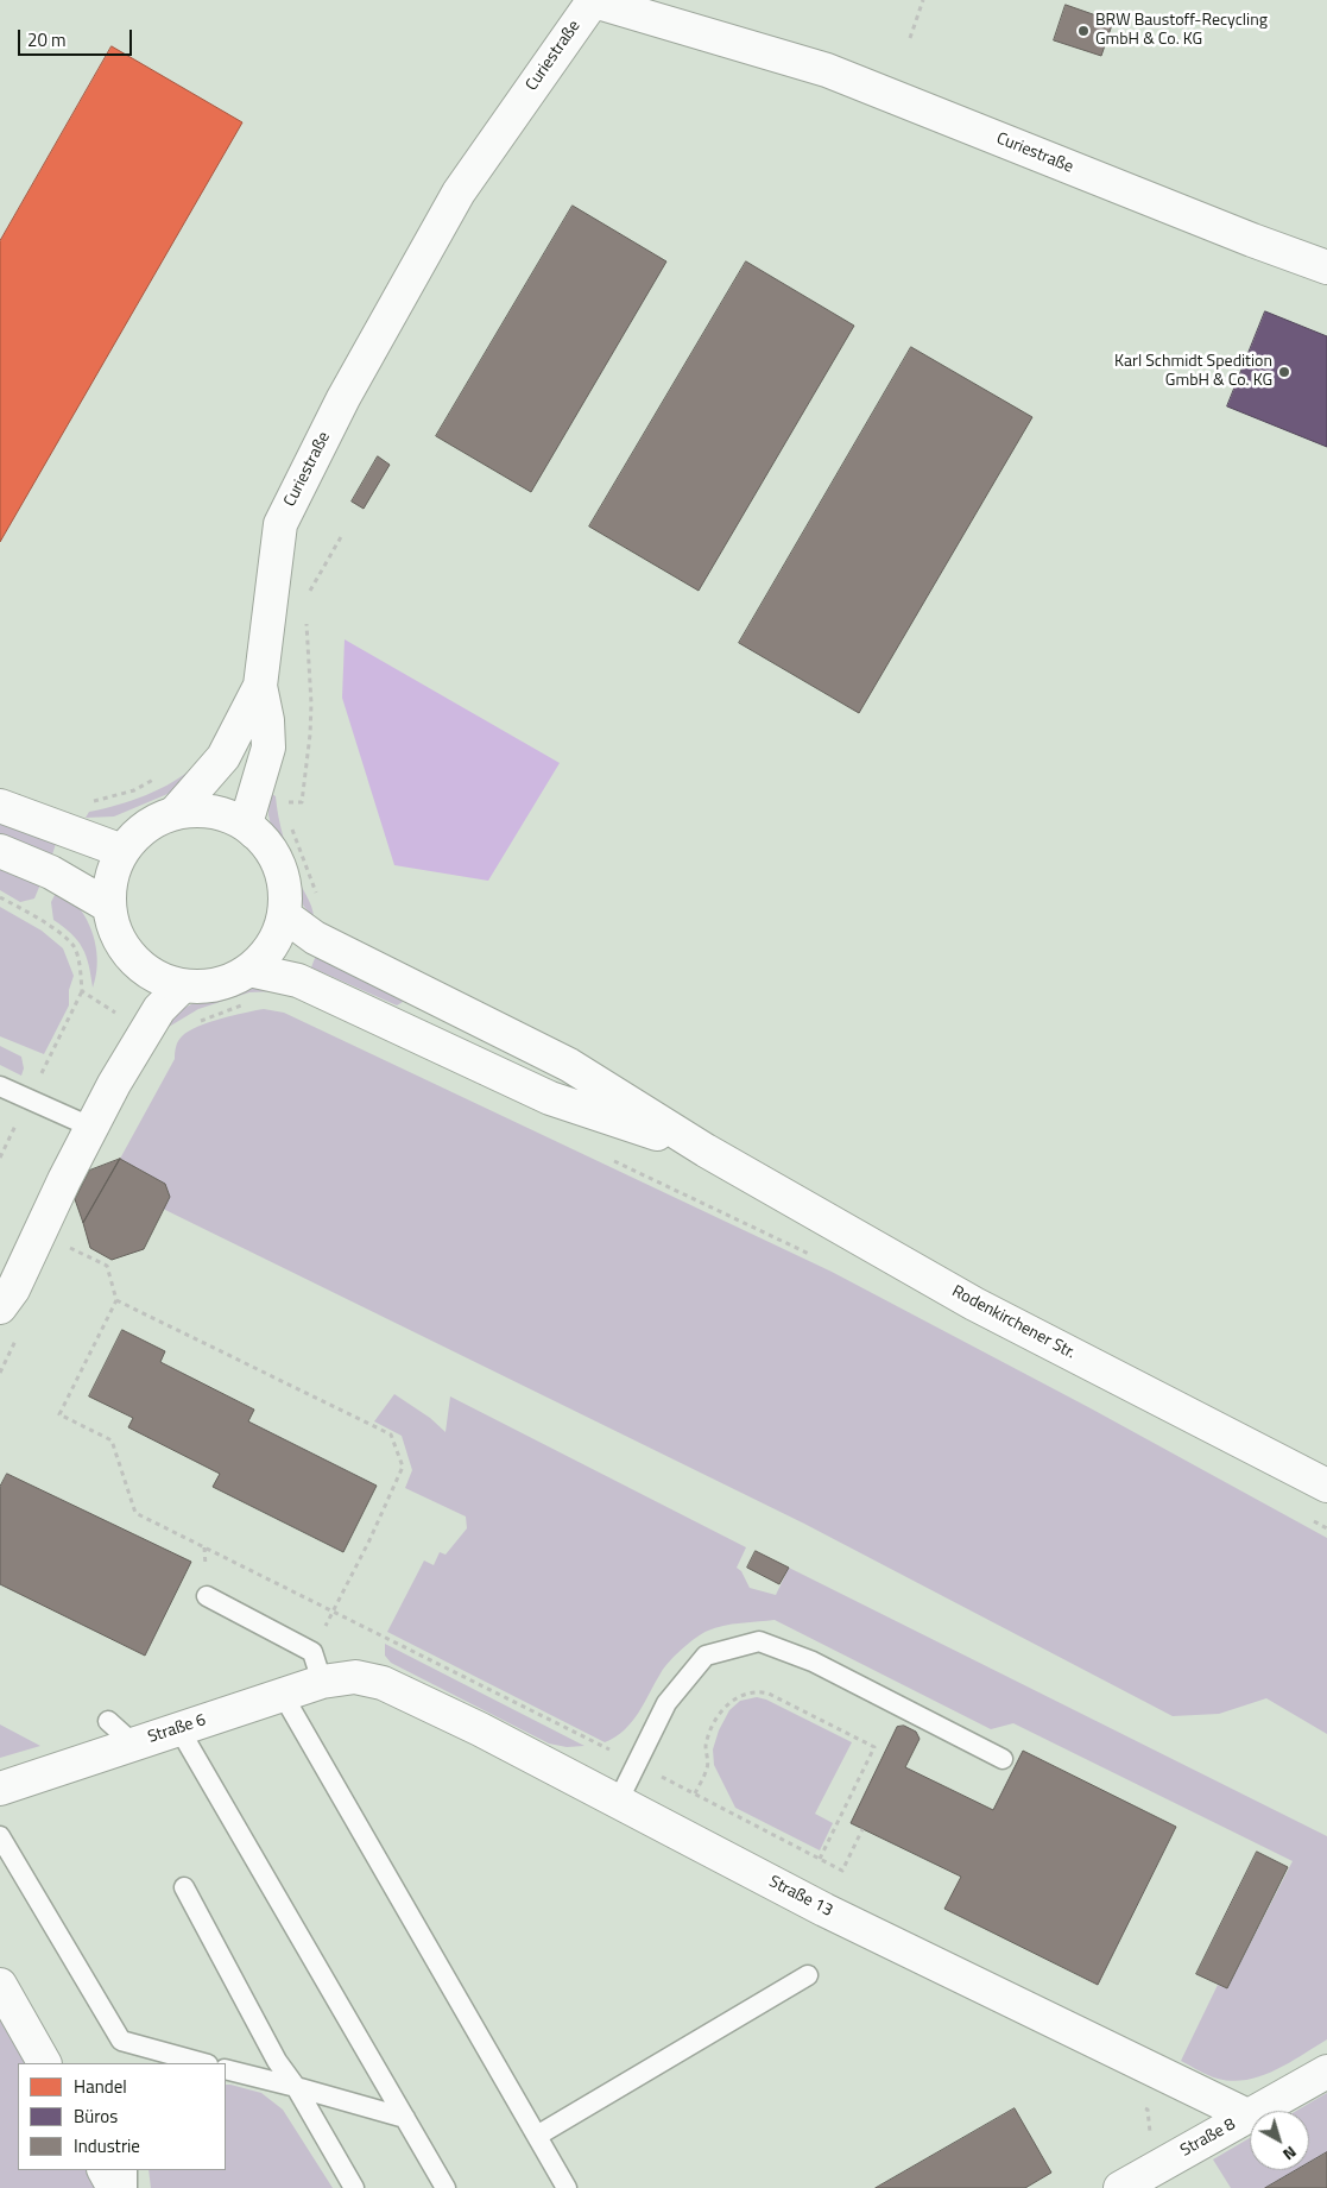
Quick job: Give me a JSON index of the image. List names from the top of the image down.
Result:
{
  "streets": {
    "street": [
      "Curiestraße",
      "Rodenkirchener Str.",
      "Straße 6",
      "Straße 13",
      "Straße 8"
    ]
  },
  "crossings": [
    ["Straße 6", "Straße 13"],
    ["Straße 13", "Straße 8"]
  ],
  "places": ["BRW Baustoff-Recycling GmbH & Co. KG", "Karl Schmidt Spedition GmbH & Co. KG"],
  "legend": ["Handel", "Büros", "Industrie"],
  "scale_bar": "20 m",
  "north": "bottom right"
}
